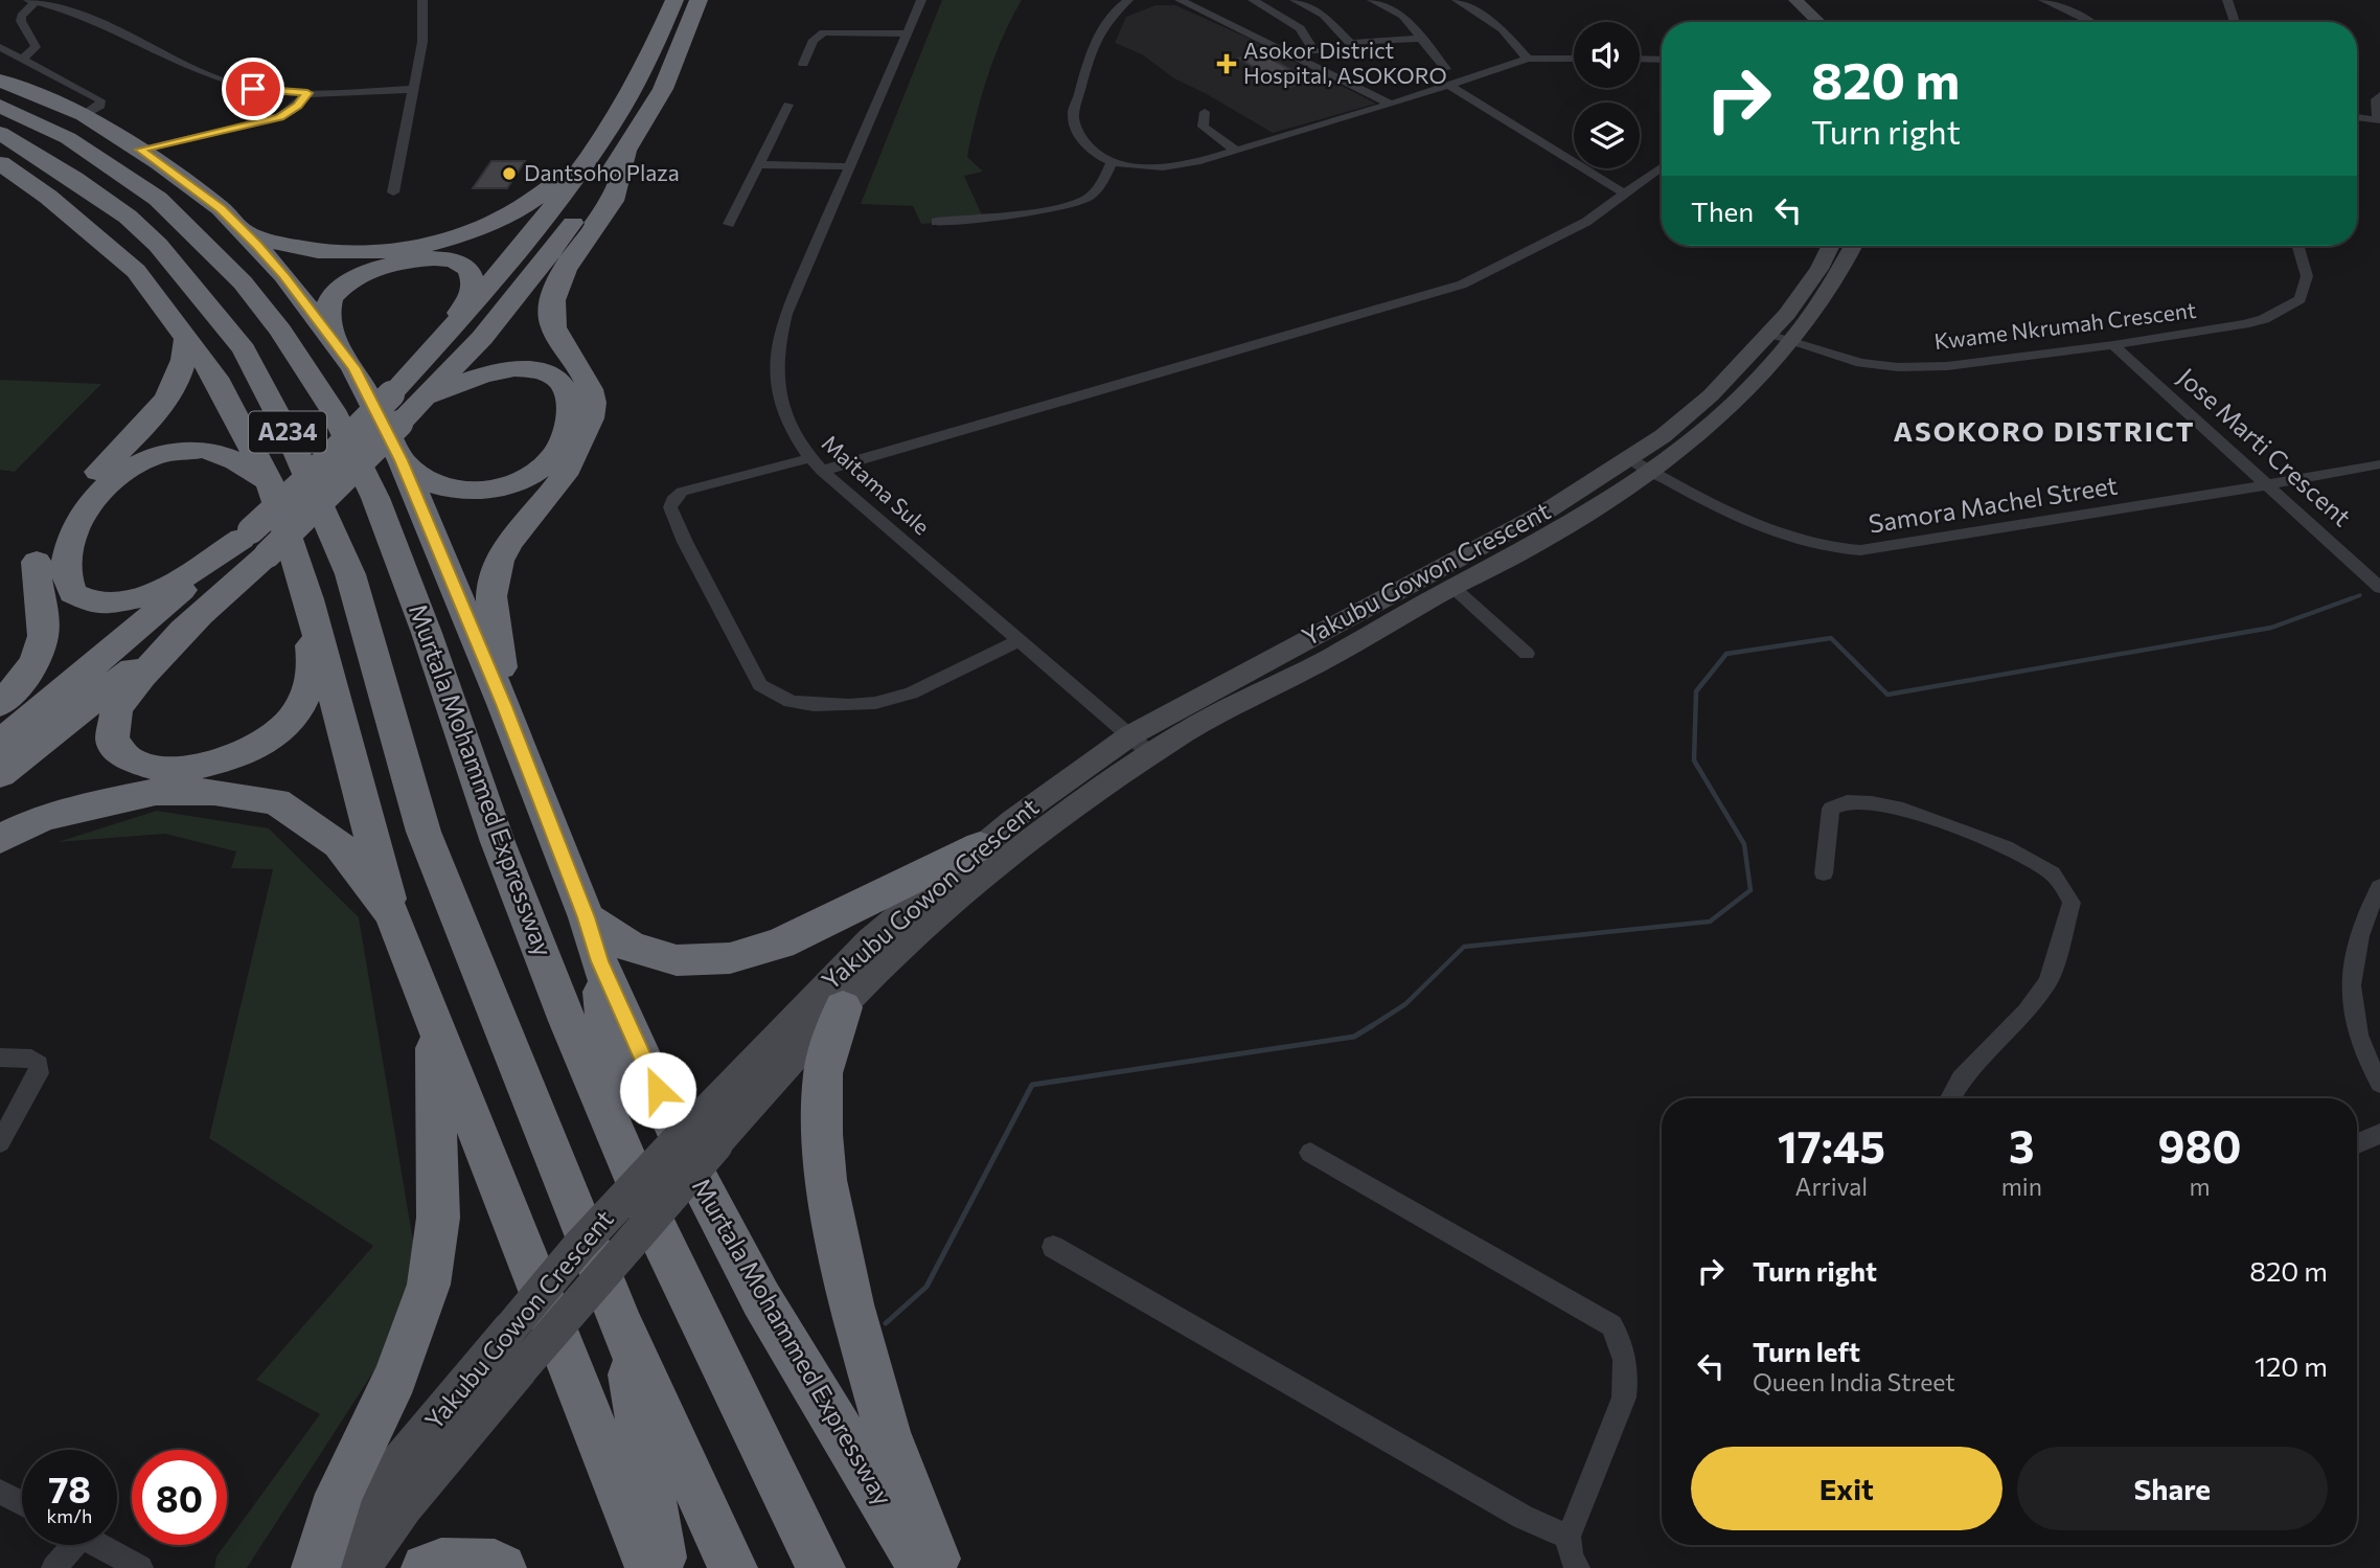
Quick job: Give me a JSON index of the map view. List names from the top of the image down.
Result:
{
  "streets": {
    "highway": ["A234", "Murtala Mohammed Expressway"],
    "main road": ["Yakubu Gowon Crescent"],
    "street": [
      "Kwame Nkrumah Crescent",
      "Jose Marti Crescent",
      "Maitama Sule",
      "Samora Machel Street"
    ]
  },
  "crossings": [
    ["Kwame Nkrumah Crescent", "Jose Marti Crescent"],
    ["Kwame Nkrumah Crescent", "Yakubu Gowon Crescent"],
    ["Jose Marti Crescent", "Samora Machel Street"],
    ["Maitama Sule", "Yakubu Gowon Crescent"],
    ["Samora Machel Street", "Yakubu Gowon Crescent"]
  ],
  "districts": ["ASOKORO DISTRICT"],
  "places": {
    "health": ["Asokor District Hospital, ASOKORO"],
    "other": ["Dantsoho Plaza"]
  },
  "page": {
    "turn": ["820 m", "Turn right"],
    "then": "Then",
    "eta": [
      "17:45",
      "Arrival",
      "3",
      "min",
      "980",
      "m"
    ],
    "list": [
      {
        "name": "Turn right",
        "value": "820 m"
      },
      {
        "name": "Turn left",
        "note": "Queen India Street",
        "value": "120 m"
      }
    ],
    "buttons": ["Exit", "Share"],
    "speed": "78 km/h",
    "limit": "80"
  }
}
